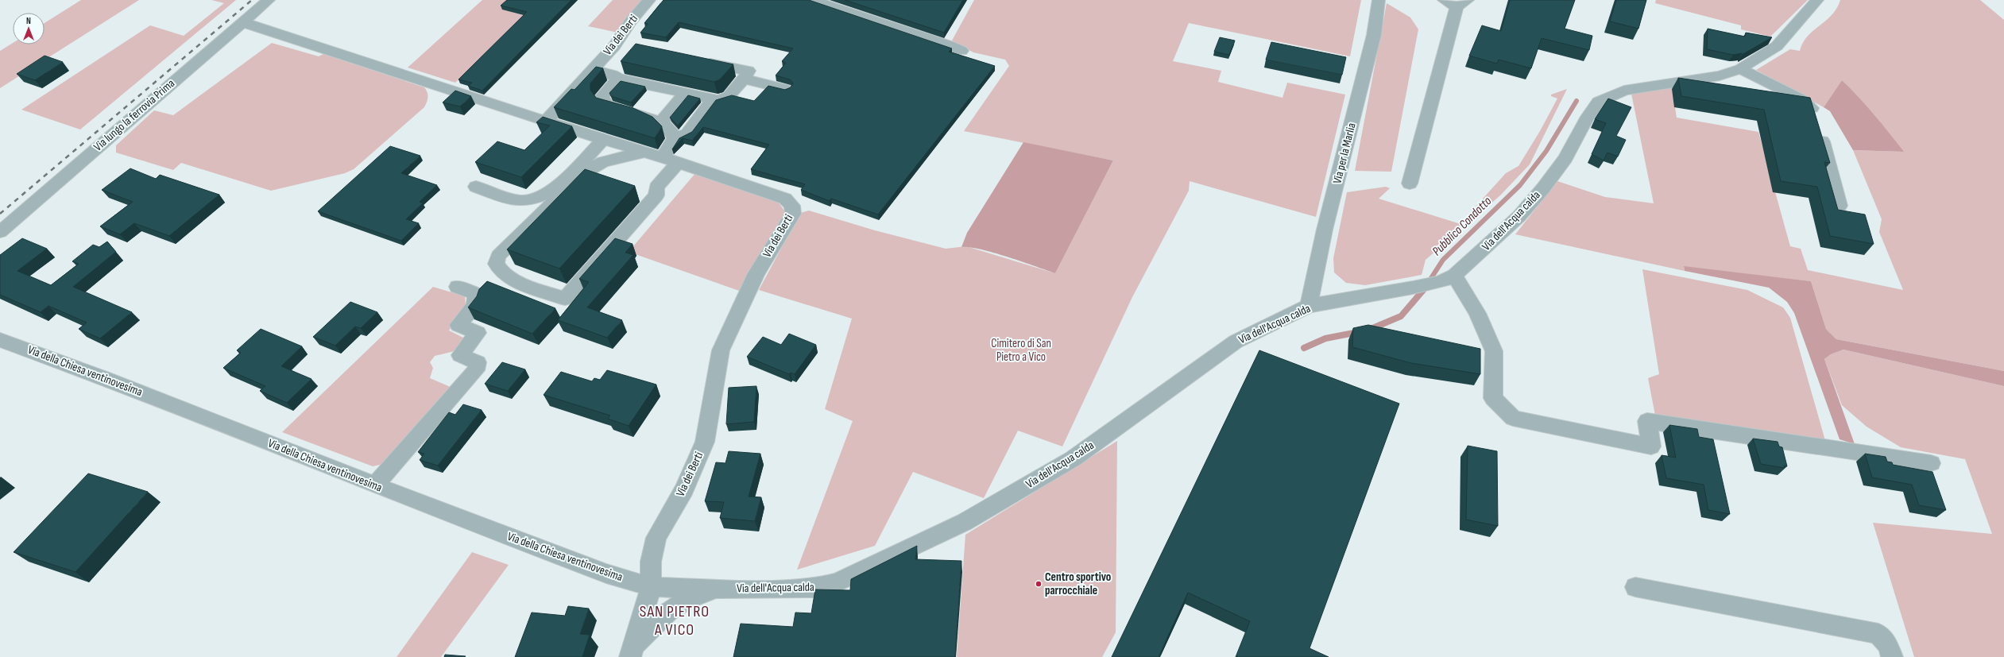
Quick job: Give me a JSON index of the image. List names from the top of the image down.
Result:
{
  "streets": {
    "street": [
      "Via dei Berti",
      "Via lungo la ferrovia Prima",
      "Via per la Marlia",
      "Via dell'Acqua calda",
      "Via della Chiesa ventinovesima"
    ]
  },
  "crossings": [
    ["Via dei Berti", "Via dell'Acqua calda"],
    ["Via dei Berti", "Via della Chiesa ventinovesima"],
    ["Via per la Marlia", "Via dell'Acqua calda"],
    ["Via dell'Acqua calda", "Via della Chiesa ventinovesima"]
  ],
  "districts": ["SAN PIETRO A VICO"],
  "water": ["Pubblico Condotto"],
  "parks": ["Cimitero di San Pietro a Vico"],
  "places": ["Centro sportivo parrocchiale"],
  "north": "top"
}
